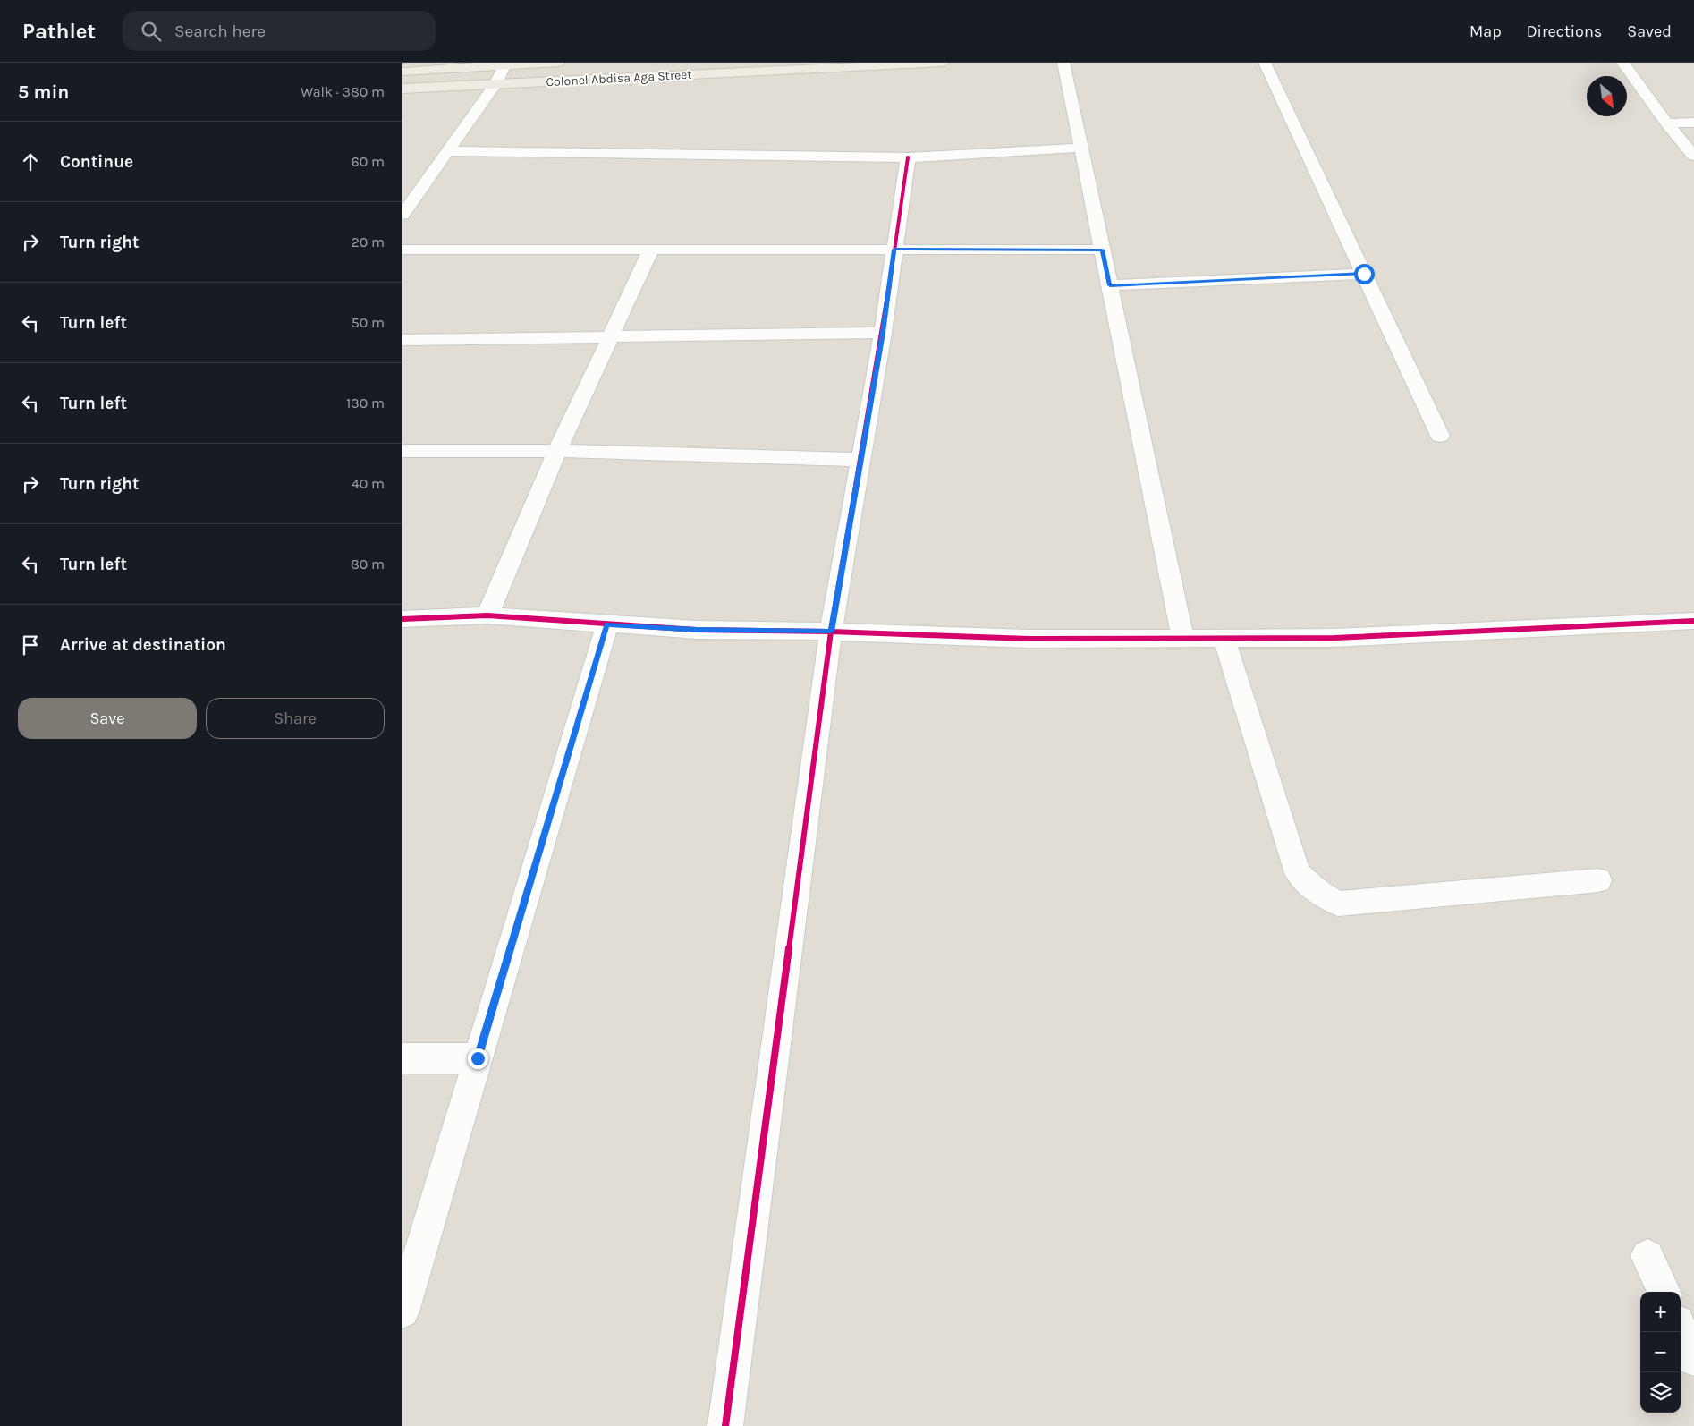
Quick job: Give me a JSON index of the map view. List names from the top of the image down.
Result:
{
  "streets": {
    "main road": ["Colonel Abdisa Aga Street"]
  },
  "north": "bottom right",
  "page": {
    "header": "Pathlet",
    "search": "Search here",
    "nav": ["Map", "Directions", "Saved"],
    "heading": ["5 min", "Walk · 380 m"],
    "list": [
      ["Continue", "60 m"],
      ["Turn right", "20 m"],
      ["Turn left", "50 m"],
      ["Turn left", "130 m"],
      ["Turn right", "40 m"],
      ["Turn left", "80 m"],
      "Arrive at destination"
    ],
    "buttons": ["Save", "Share"],
    "map_buttons": ["+", "−"]
  }
}
